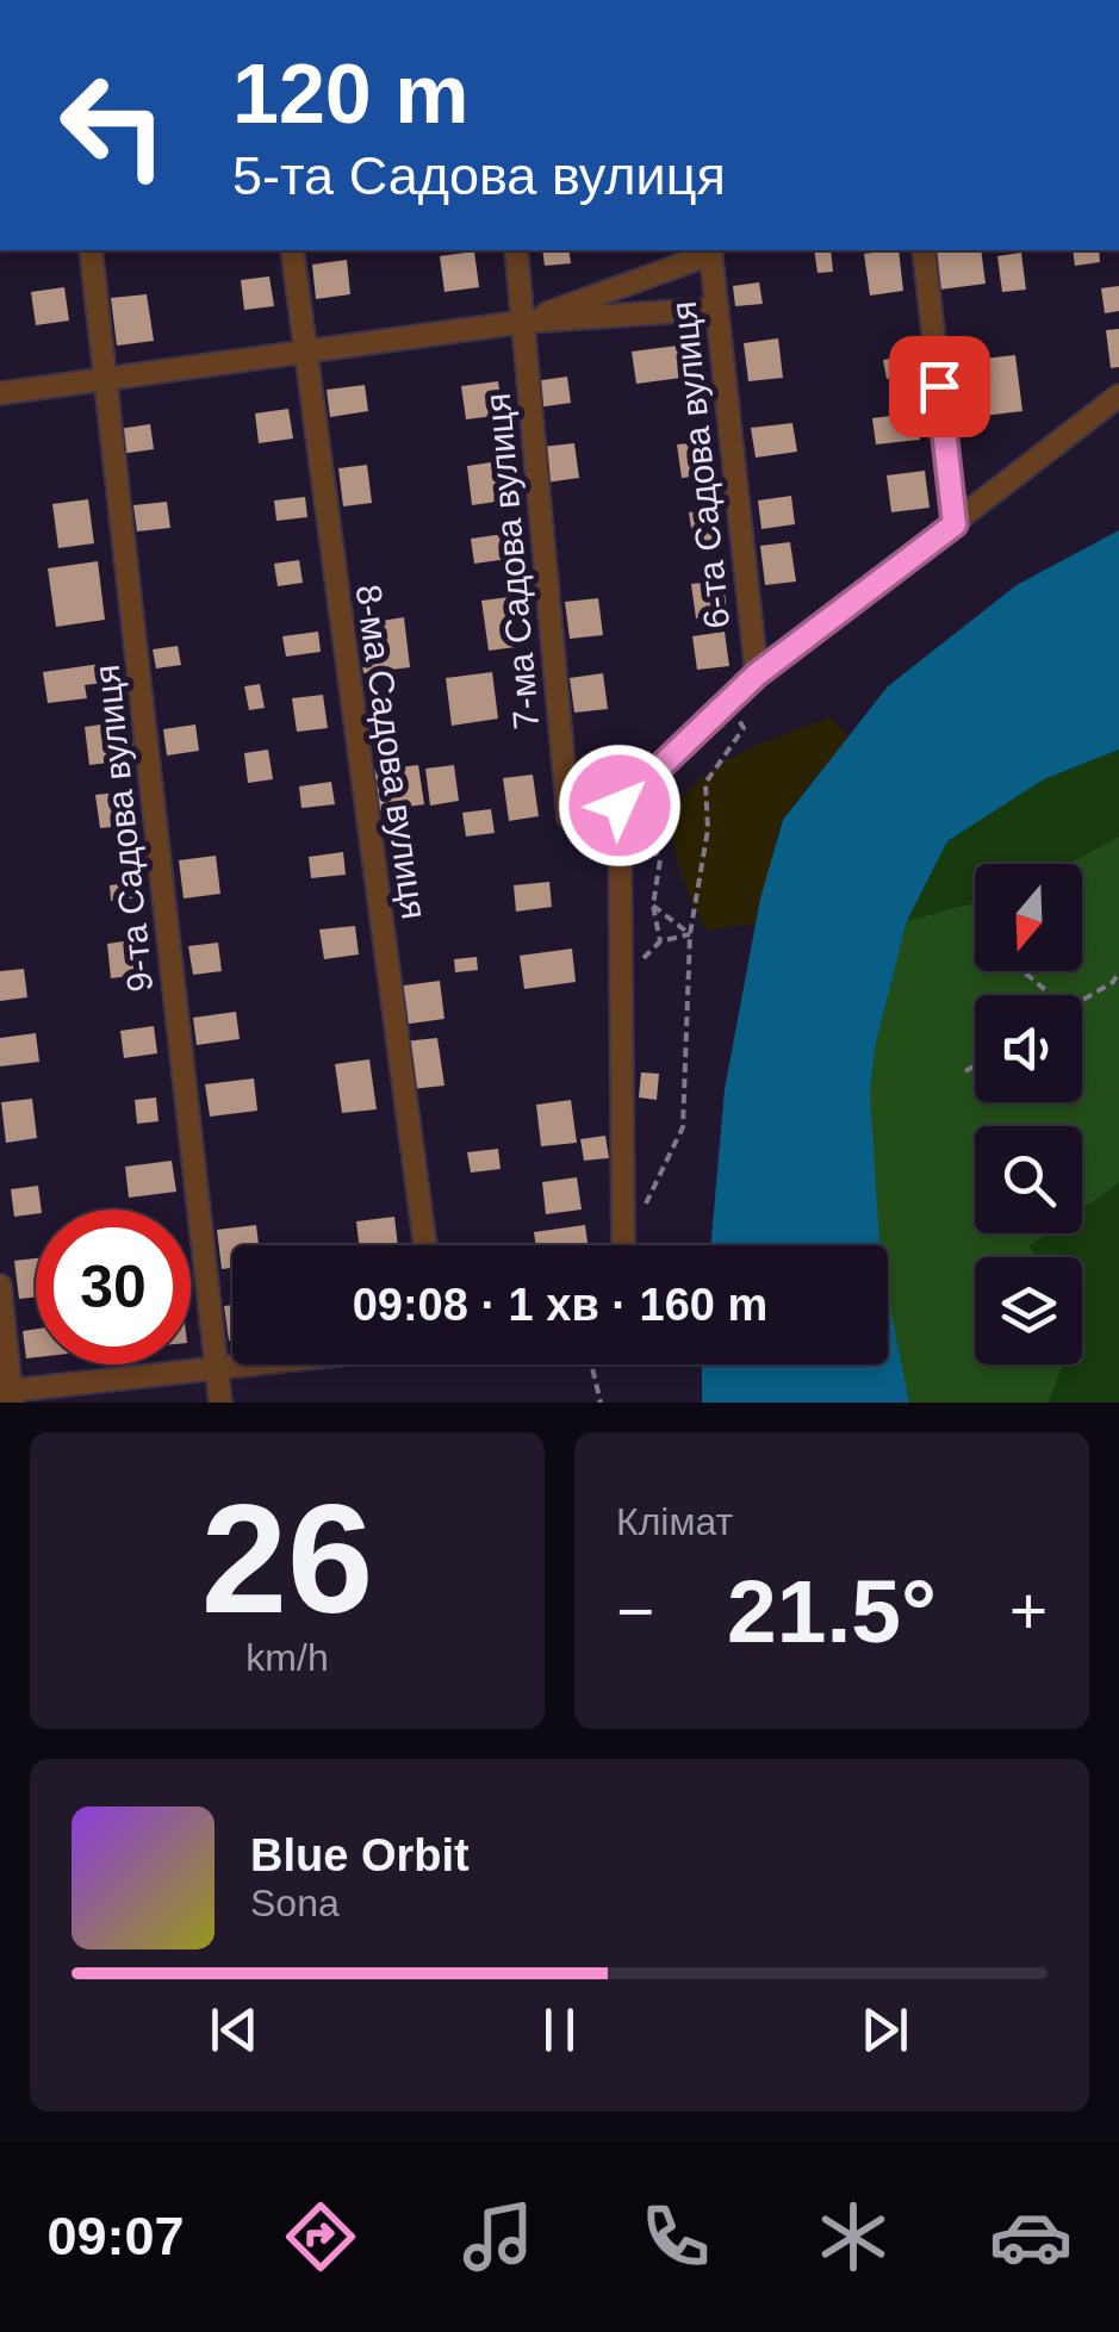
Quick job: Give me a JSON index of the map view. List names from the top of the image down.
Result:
{
  "streets": {
    "street": [
      "6-та Садова вулиця",
      "7-ма Садова вулиця",
      "8-ма Садова вулиця",
      "9-та Садова вулиця"
    ]
  },
  "north": "bottom",
  "page": {
    "turn": ["120 m", "5-та Садова вулиця"],
    "limit": "30",
    "trip": "09:08 · 1 хв · 160 m",
    "tile": [
      ["26", "km/h"],
      "Клімат"
    ],
    "heat": ["−", "21.5°", "+"],
    "song": ["Blue Orbit", "Sona"],
    "tabs": "09:07"
  }
}
